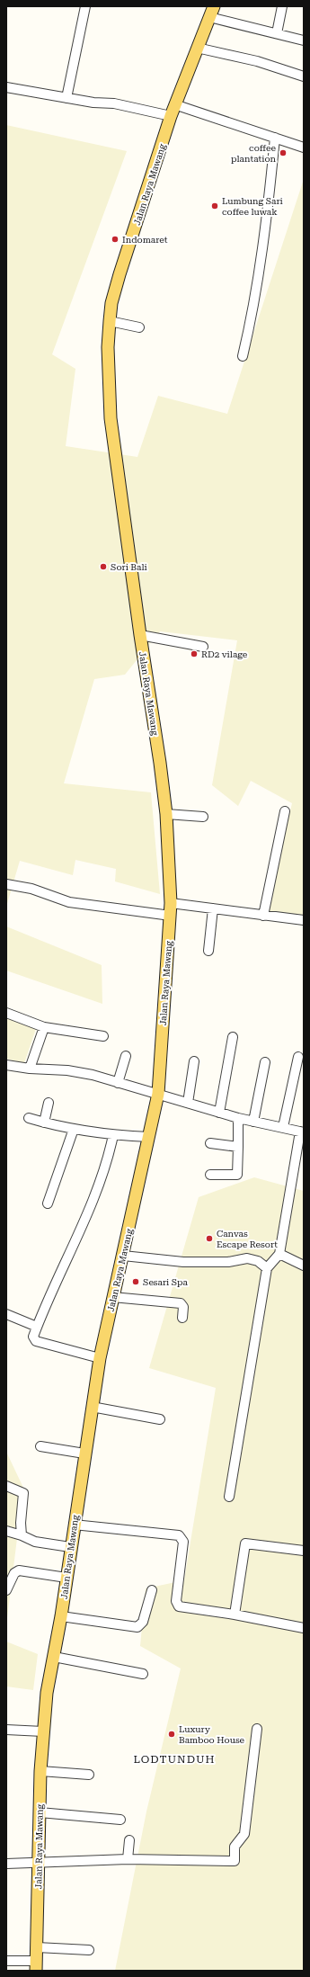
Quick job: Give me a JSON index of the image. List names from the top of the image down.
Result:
{
  "streets": {
    "main road": ["Jalan Raya Mawang"]
  },
  "districts": ["LODTUNDUH"],
  "places": [
    "coffee plantation",
    "Lumbung Sari coffee luwak",
    "Indomaret",
    "Sori Bali",
    "RD2 vilage",
    "Canvas Escape Resort",
    "Sesari Spa",
    "Luxury Bamboo House"
  ]
}
